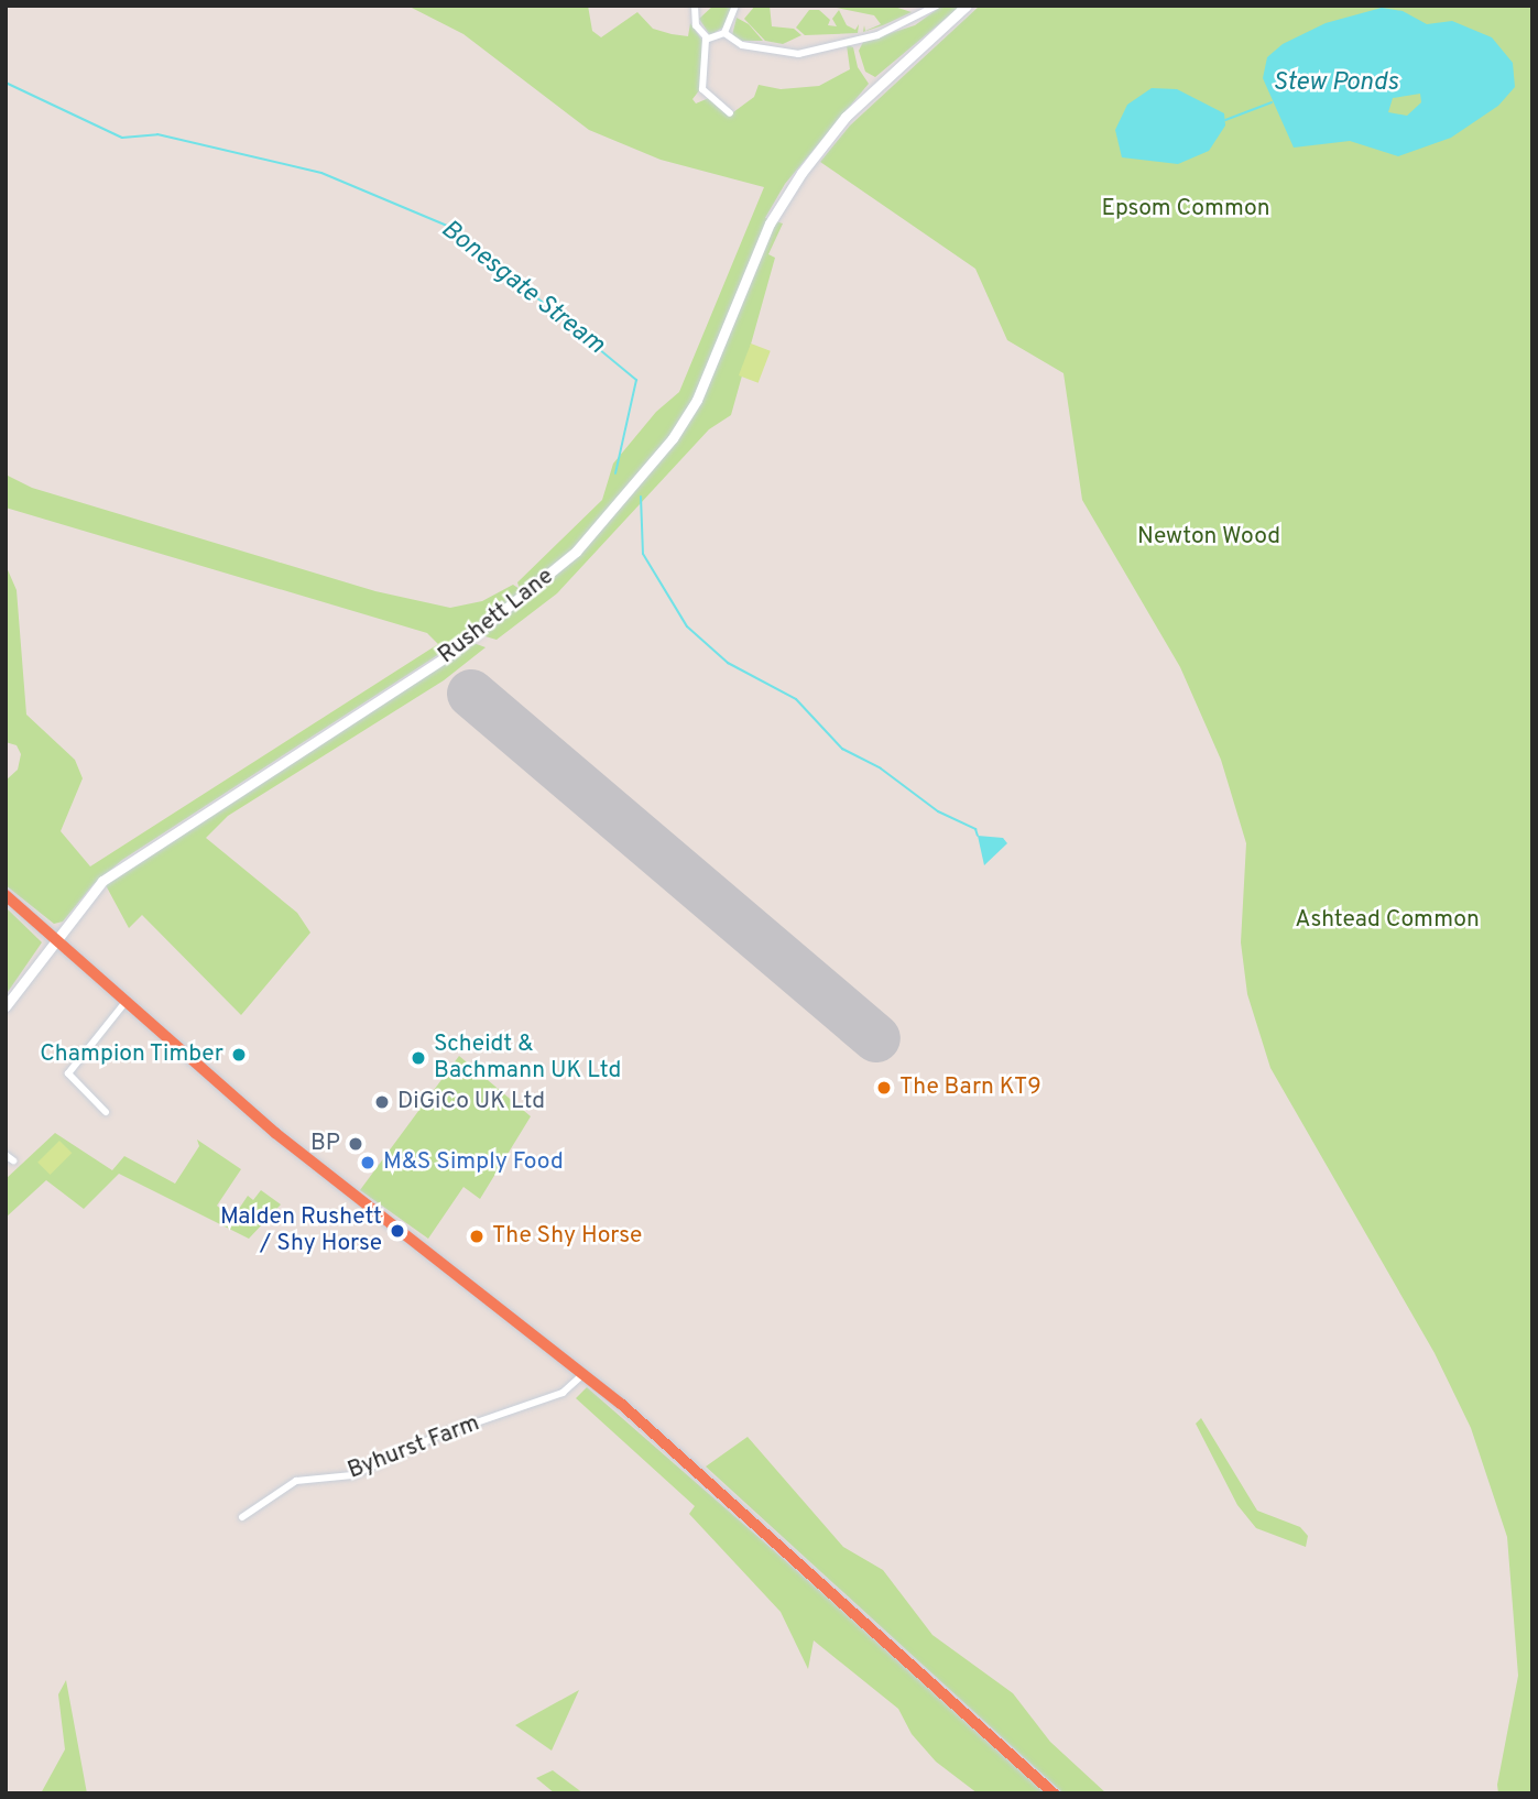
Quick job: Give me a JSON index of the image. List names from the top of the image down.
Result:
{
  "streets": {
    "main road": ["Rushett Lane"],
    "street": ["Byhurst Farm"]
  },
  "water": ["Stew Ponds", "Bonesgate Stream"],
  "parks": ["Epsom Common", "Newton Wood", "Ashtead Common"],
  "places": [
    "Champion Timber",
    "Scheidt & Bachmann UK Ltd",
    "The Barn KT9",
    "DiGiCo UK Ltd",
    "BP",
    "M&S Simply Food",
    "Malden Rushett / Shy Horse",
    "The Shy Horse"
  ]
}
